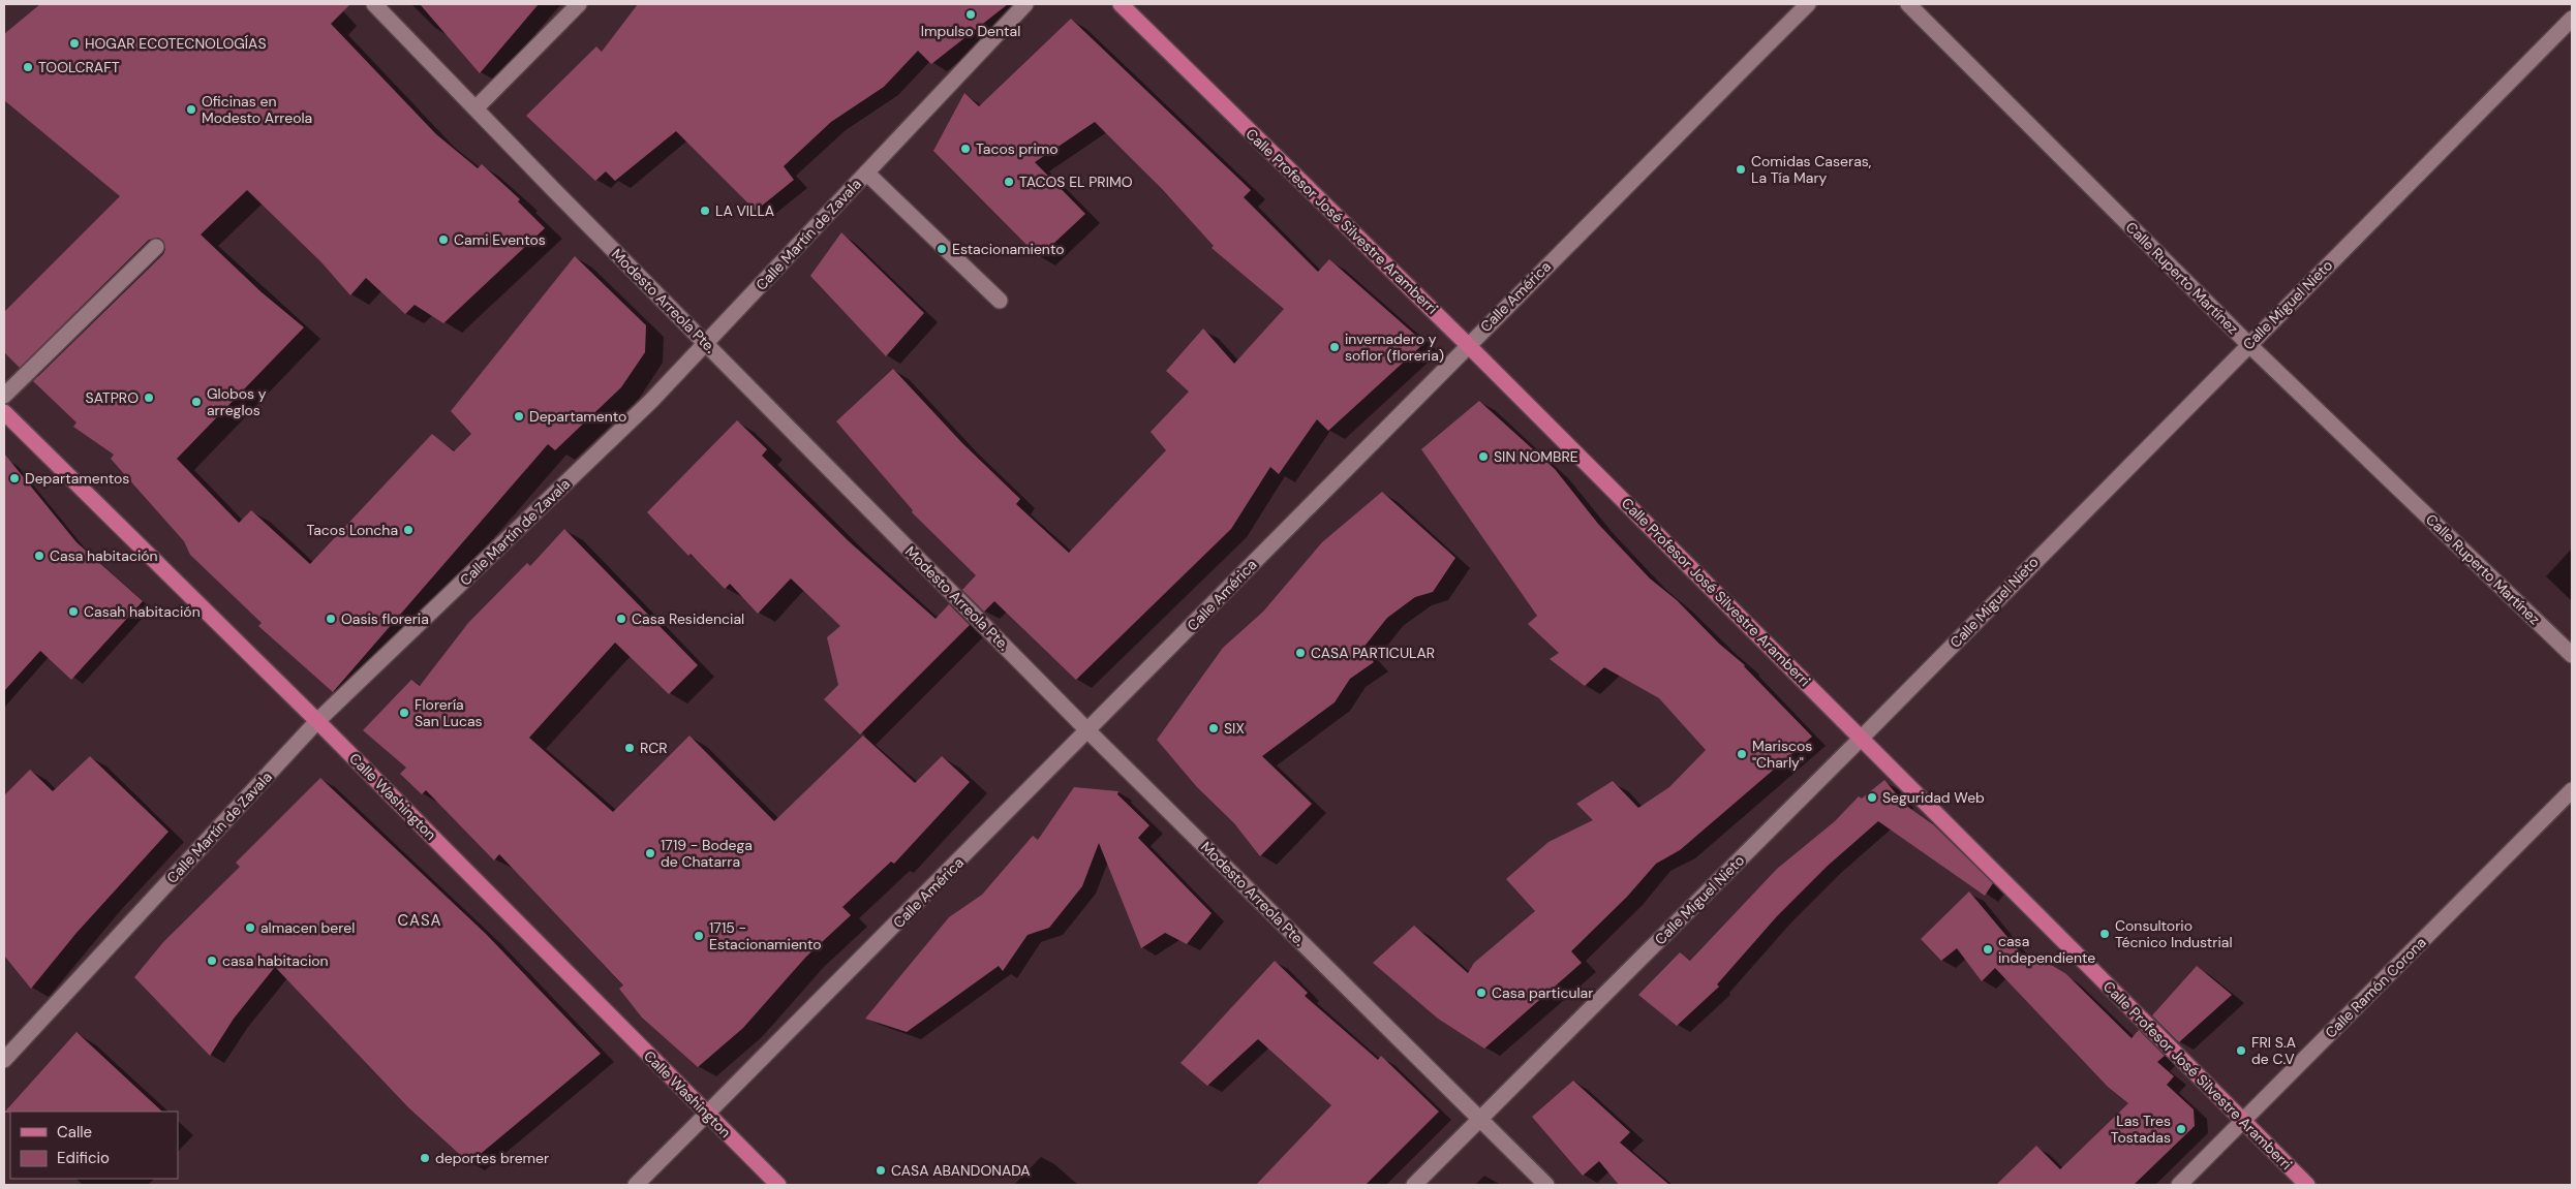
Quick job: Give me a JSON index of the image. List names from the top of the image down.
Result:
{
  "streets": {
    "main road": ["Calle Profesor José Silvestre Aramberri", "Calle Washington"],
    "street": [
      "Calle Martín de Zavala",
      "Calle Ruperto Martínez",
      "Calle América",
      "Modesto Arreola Pte.",
      "Calle Miguel Nieto",
      "Calle Ramón Corona"
    ]
  },
  "crossings": [
    ["Calle Profesor José Silvestre Aramberri", "Calle América"],
    ["Calle Profesor José Silvestre Aramberri", "Calle Miguel Nieto"],
    ["Calle Profesor José Silvestre Aramberri", "Calle Ramón Corona"],
    ["Calle Martín de Zavala", "Modesto Arreola Pte."],
    ["Calle Martín de Zavala", "Calle Washington"],
    ["Calle Ruperto Martínez", "Calle Miguel Nieto"],
    ["Calle América", "Modesto Arreola Pte."],
    ["Calle América", "Calle Washington"],
    ["Modesto Arreola Pte.", "Calle Miguel Nieto"]
  ],
  "districts": ["CASA"],
  "places": [
    "Impulso Dental",
    "HOGAR ECOTECNOLOGÍAS",
    "TOOLCRAFT",
    "Oficinas en Modesto Arreola",
    "Tacos primo",
    "Comidas Caseras, La Tía Mary",
    "TACOS EL PRIMO",
    "LA VILLA",
    "Cami Eventos",
    "Estacionamiento",
    "invernadero y soflor (floreria)",
    "SATPRO",
    "Globos y arreglos",
    "Departamento",
    "SIN NOMBRE",
    "Departamentos",
    "Tacos Loncha",
    "Casa habitación",
    "Casah habitación",
    "Oasis floreria",
    "Casa Residencial",
    "CASA PARTICULAR",
    "Florería San Lucas",
    "SIX",
    "RCR",
    "Mariscos \"Charly\"",
    "Seguridad Web",
    "1719 - Bodega de Chatarra",
    "almacen berel",
    "Consultorio Técnico Industrial",
    "1715 - Estacionamiento",
    "casa independiente",
    "casa habitacion",
    "Casa particular",
    "FRI S.A de C.V",
    "Las Tres Tostadas",
    "deportes bremer",
    "CASA ABANDONADA"
  ],
  "legend": ["Calle", "Edificio"]
}
